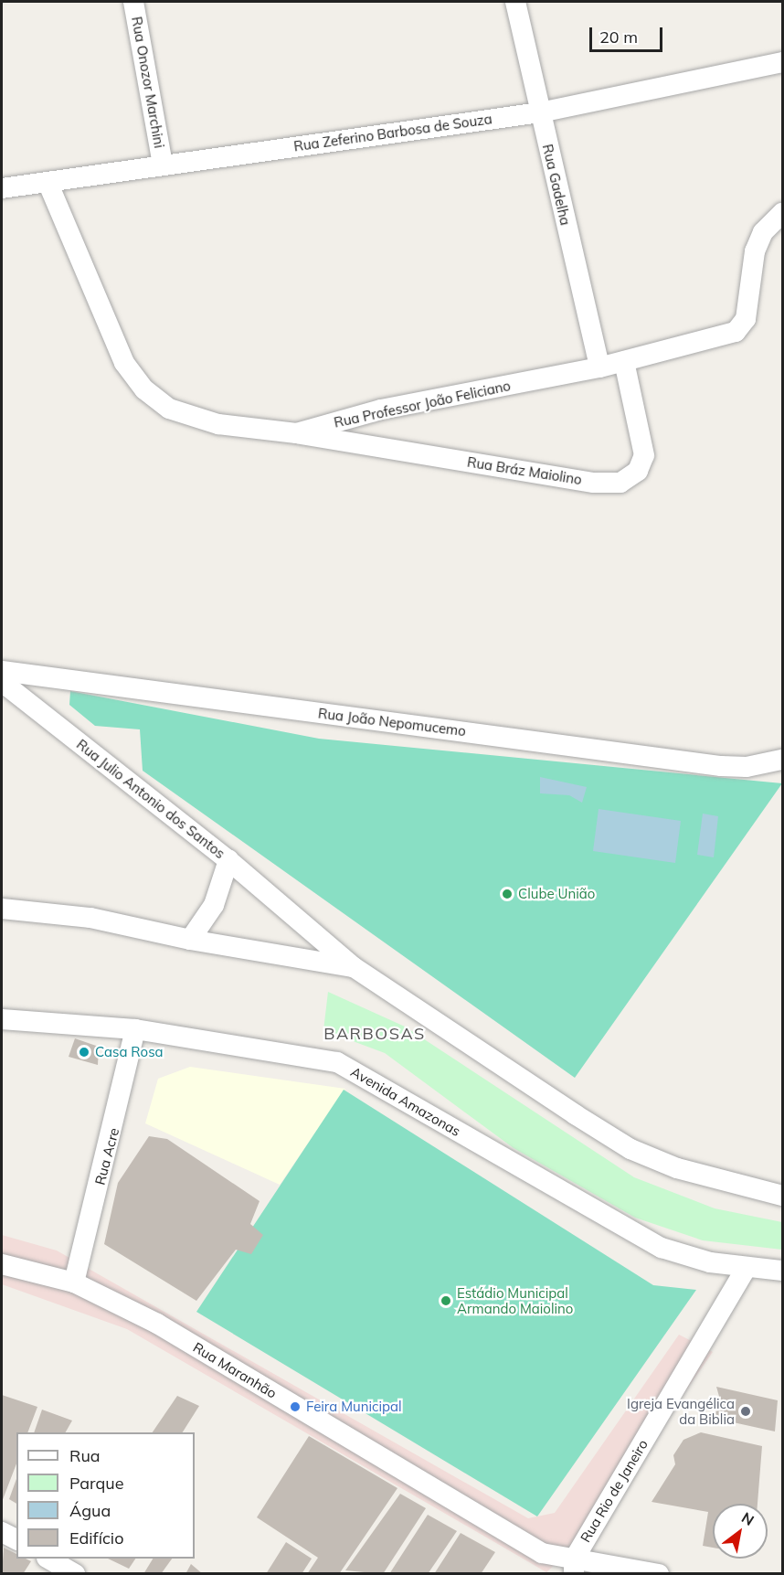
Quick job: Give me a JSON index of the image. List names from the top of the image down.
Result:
{
  "streets": {
    "street": [
      "Rua Onozor Marchini",
      "Rua Zeferino Barbosa de Souza",
      "Rua Gadelha",
      "Rua Professor João Feliciano",
      "Rua Bráz Maiolino",
      "Rua João Nepomucemo",
      "Rua Julio Antonio dos Santos",
      "Avenida Amazonas",
      "Rua Acre",
      "Rua Maranhão",
      "Rua Rio de Janeiro"
    ]
  },
  "crossings": [
    ["Rua Onozor Marchini", "Rua Zeferino Barbosa de Souza"],
    ["Rua Zeferino Barbosa de Souza", "Rua Gadelha"],
    ["Rua Zeferino Barbosa de Souza", "Rua Professor João Feliciano"],
    ["Rua Gadelha", "Rua Professor João Feliciano"],
    ["Rua Professor João Feliciano", "Rua Bráz Maiolino"],
    ["Avenida Amazonas", "Rua Acre"],
    ["Avenida Amazonas", "Rua Rio de Janeiro"],
    ["Rua Acre", "Rua Maranhão"],
    ["Rua Maranhão", "Rua Rio de Janeiro"]
  ],
  "districts": ["BARBOSAS"],
  "places": [
    "Clube União",
    "Casa Rosa",
    "Estádio Municipal Armando Maiolino",
    "Feira Municipal",
    "Igreja Evangélica da Biblia"
  ],
  "legend": [
    "Rua",
    "Parque",
    "Água",
    "Edifício"
  ],
  "scale_bar": "20 m",
  "north": "top right"
}
